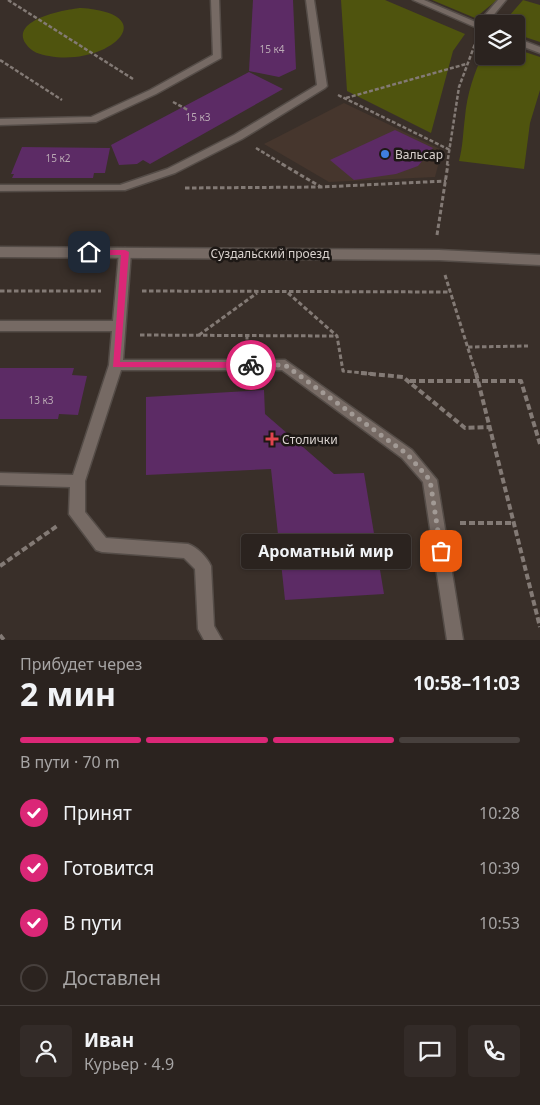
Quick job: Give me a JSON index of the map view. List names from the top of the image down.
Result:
{
  "streets": {
    "street": ["Суздальский проезд"]
  },
  "places": {
    "other": ["Вальсар", "Ароматный мир"],
    "health": ["Столички"]
  },
  "house_numbers": [
    "15 к4",
    "15 к3",
    "15 к2",
    "13 к3"
  ],
  "page": {
    "bubble": "Ароматный мир",
    "heading": ["2 мин", "Прибудет через", "10:58–11:03"],
    "panel": ["Иван", "Курьер · 4.9"],
    "bar": "В пути · 70 m",
    "list": [
      ["Принят", "10:28"],
      ["Готовится", "10:39"],
      ["В пути", "10:53"],
      "Доставлен"
    ]
  }
}
